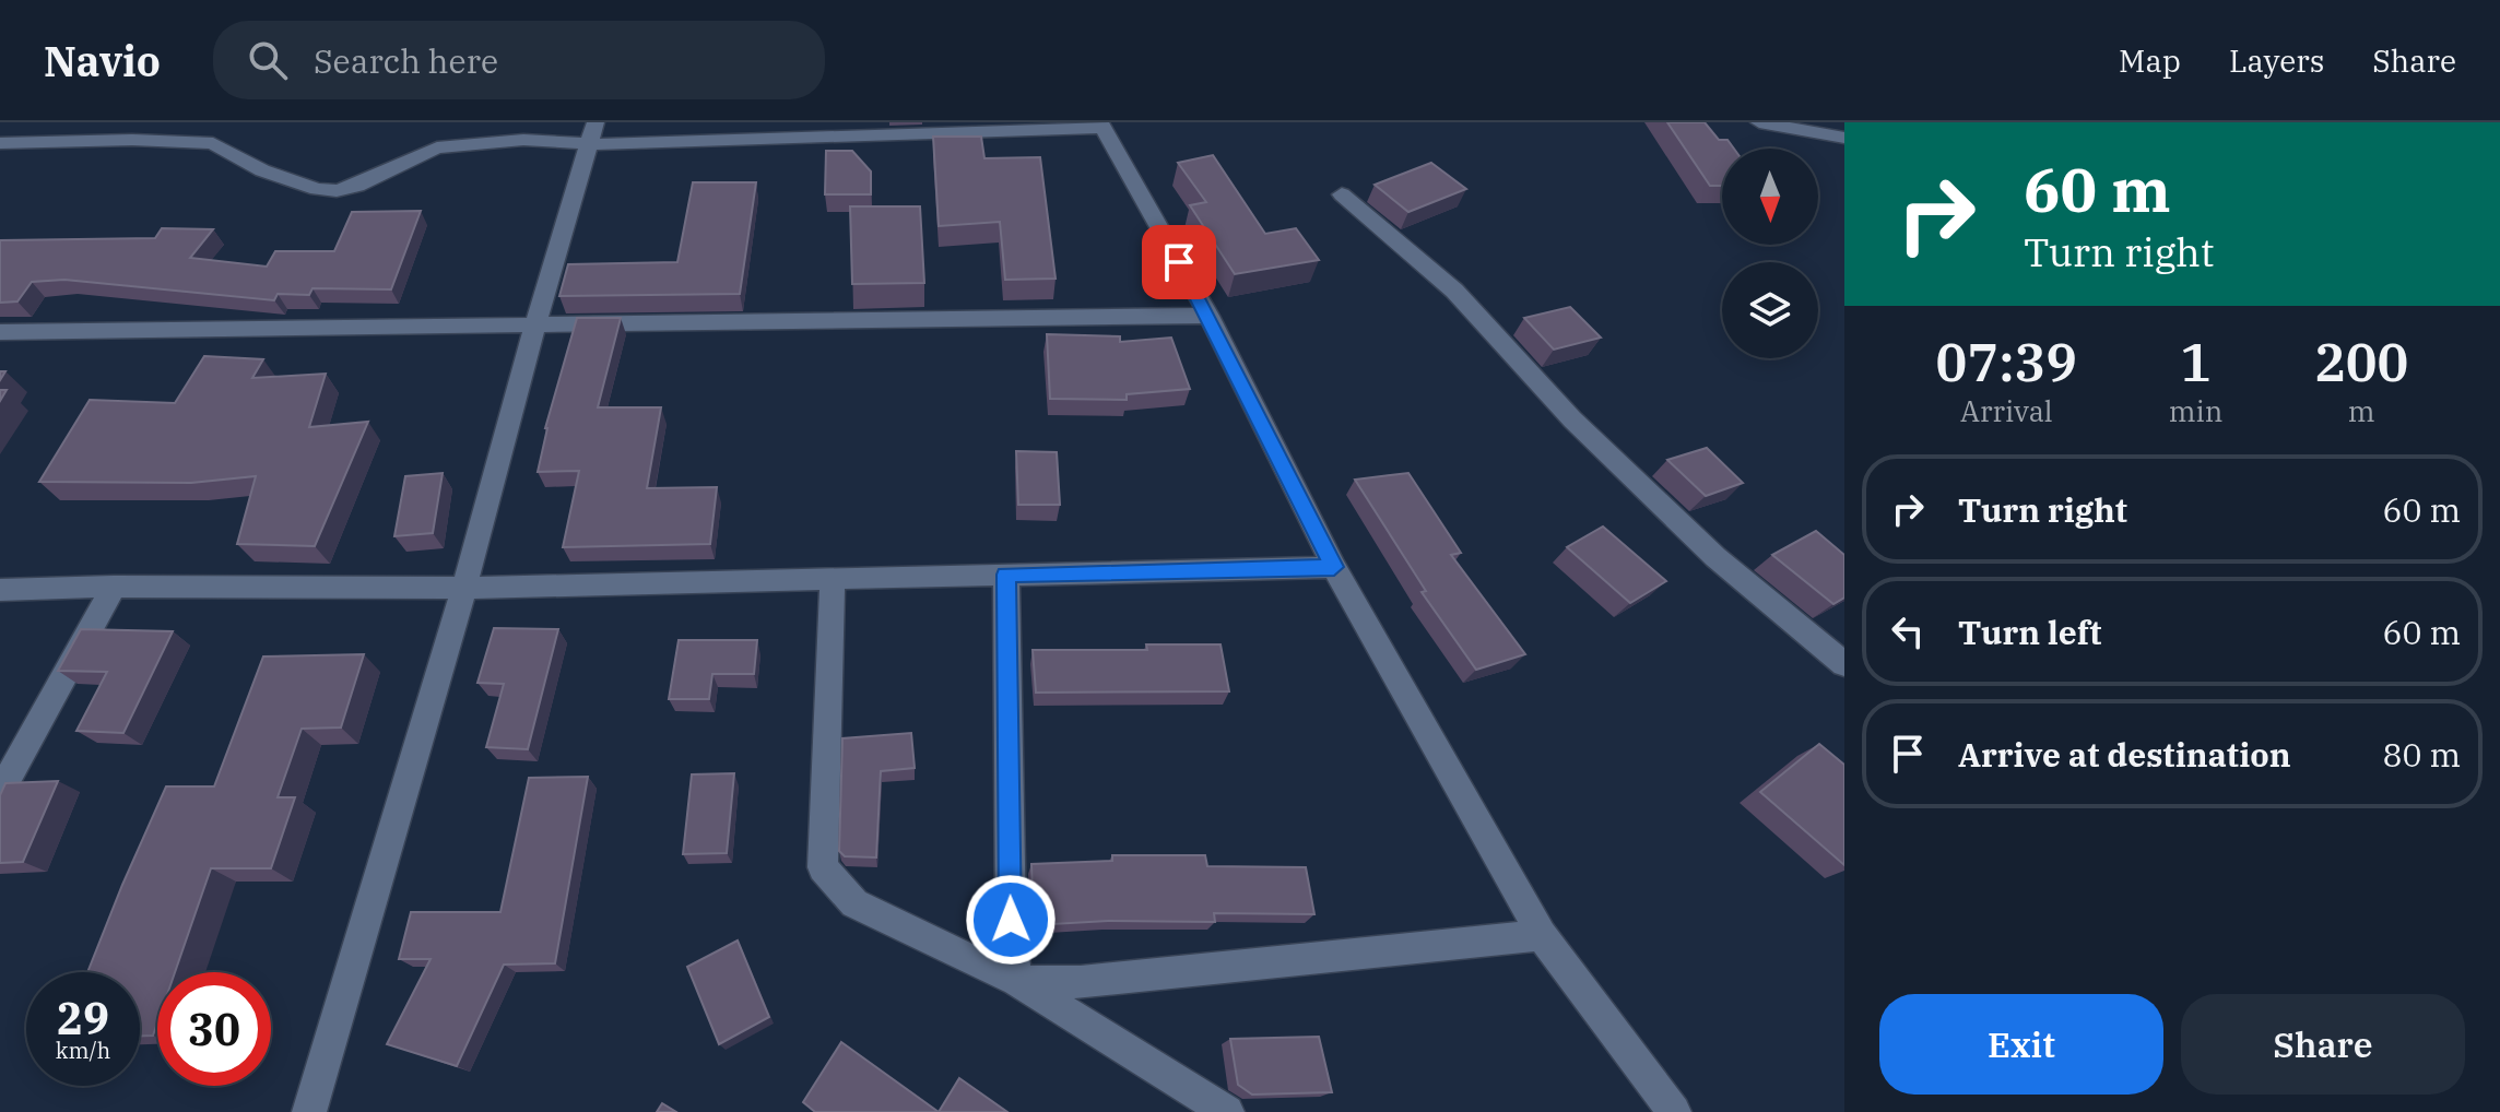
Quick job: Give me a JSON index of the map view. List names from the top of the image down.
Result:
{
  "north": "bottom",
  "page": {
    "header": "Navio",
    "search": "Search here",
    "nav": ["Map", "Layers", "Share"],
    "turn": ["60 m", "Turn right"],
    "eta": [
      "07:39",
      "Arrival",
      "1",
      "min",
      "200",
      "m"
    ],
    "list": [
      {
        "name": "Turn right",
        "value": "60 m"
      },
      {
        "name": "Turn left",
        "value": "60 m"
      },
      {
        "name": "Arrive at destination",
        "value": "80 m"
      }
    ],
    "speed": "29 km/h",
    "limit": "30",
    "buttons": ["Exit", "Share"]
  }
}
